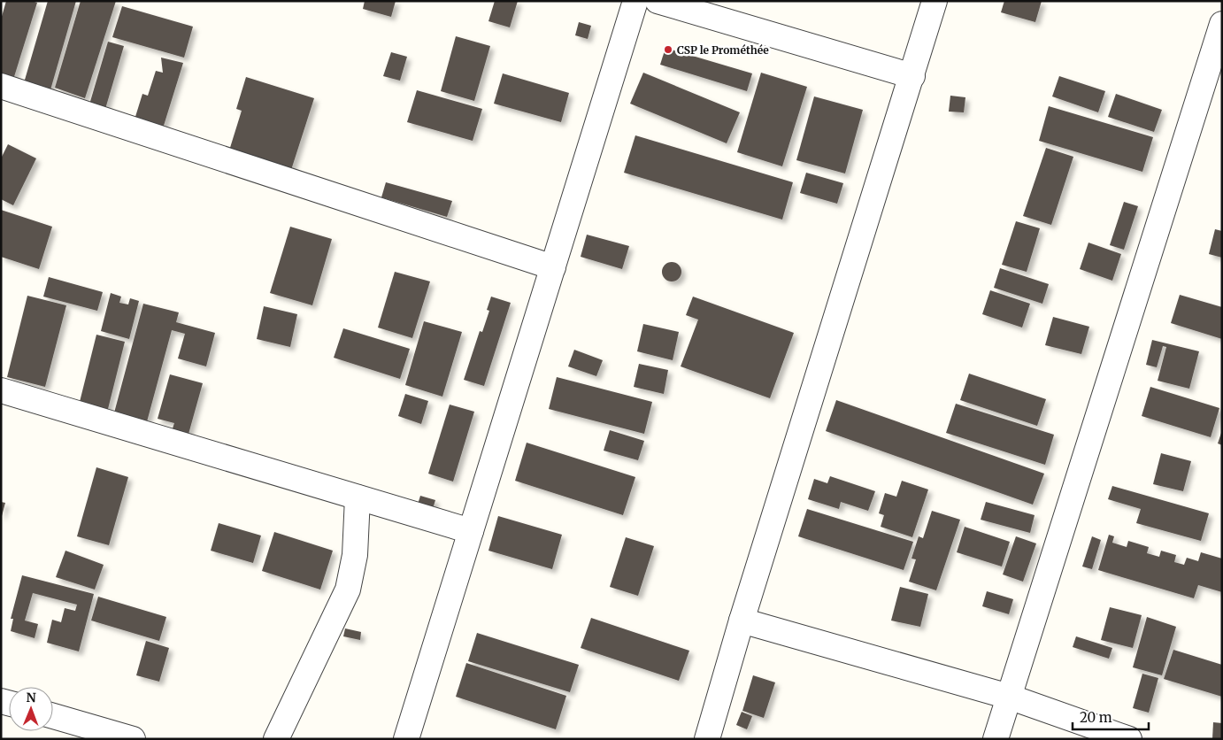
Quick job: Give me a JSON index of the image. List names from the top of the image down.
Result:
{
  "places": ["CSP le Prométhée"],
  "scale_bar": "20 m",
  "north": "top"
}
